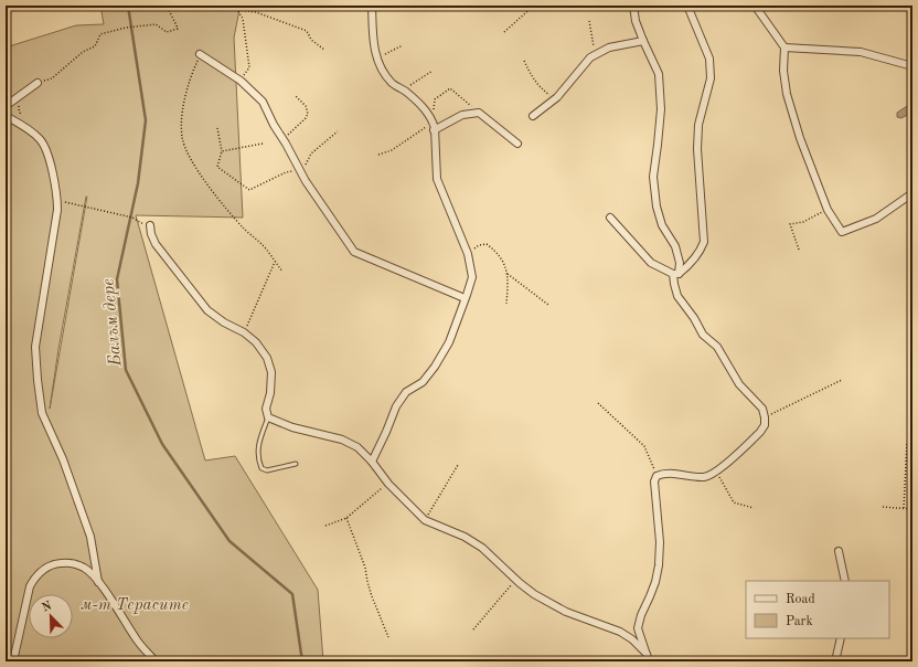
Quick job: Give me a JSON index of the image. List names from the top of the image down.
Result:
{
  "water": ["Балъм дере"],
  "parks": ["м-т Терасите"],
  "legend": ["Road", "Park"],
  "north": "top left"
}
